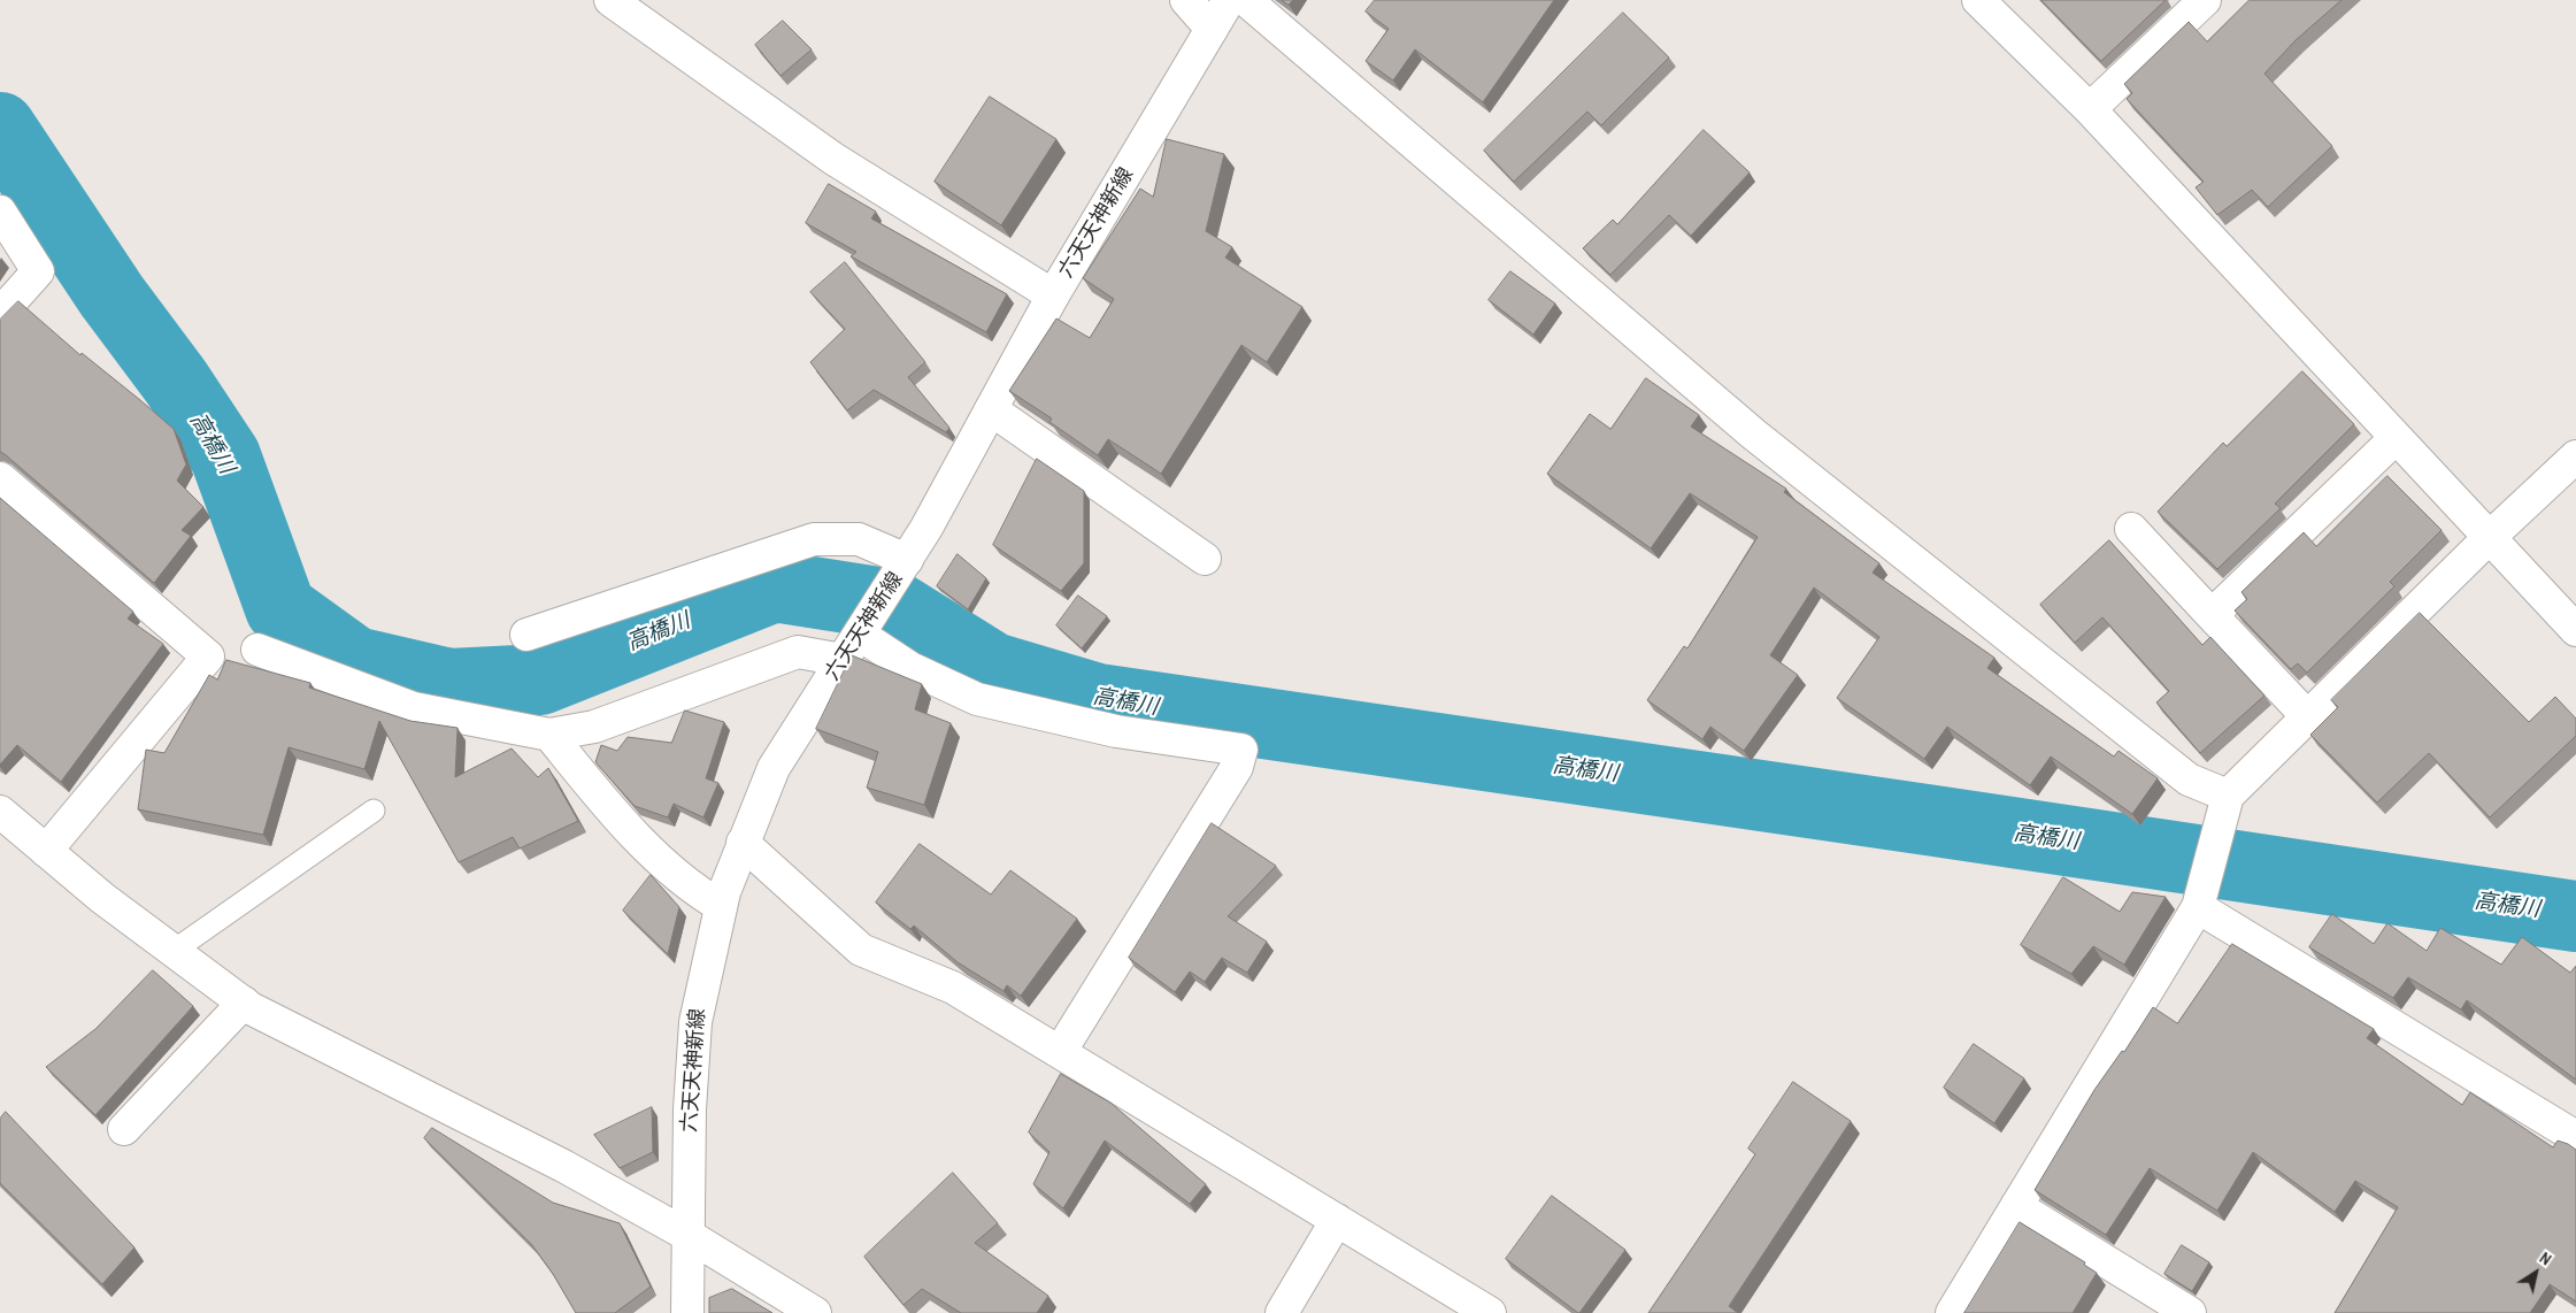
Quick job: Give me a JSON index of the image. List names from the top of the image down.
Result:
{
  "streets": {
    "street": ["六天天神新線"]
  },
  "water": ["高橋川"],
  "north": "top right"
}
